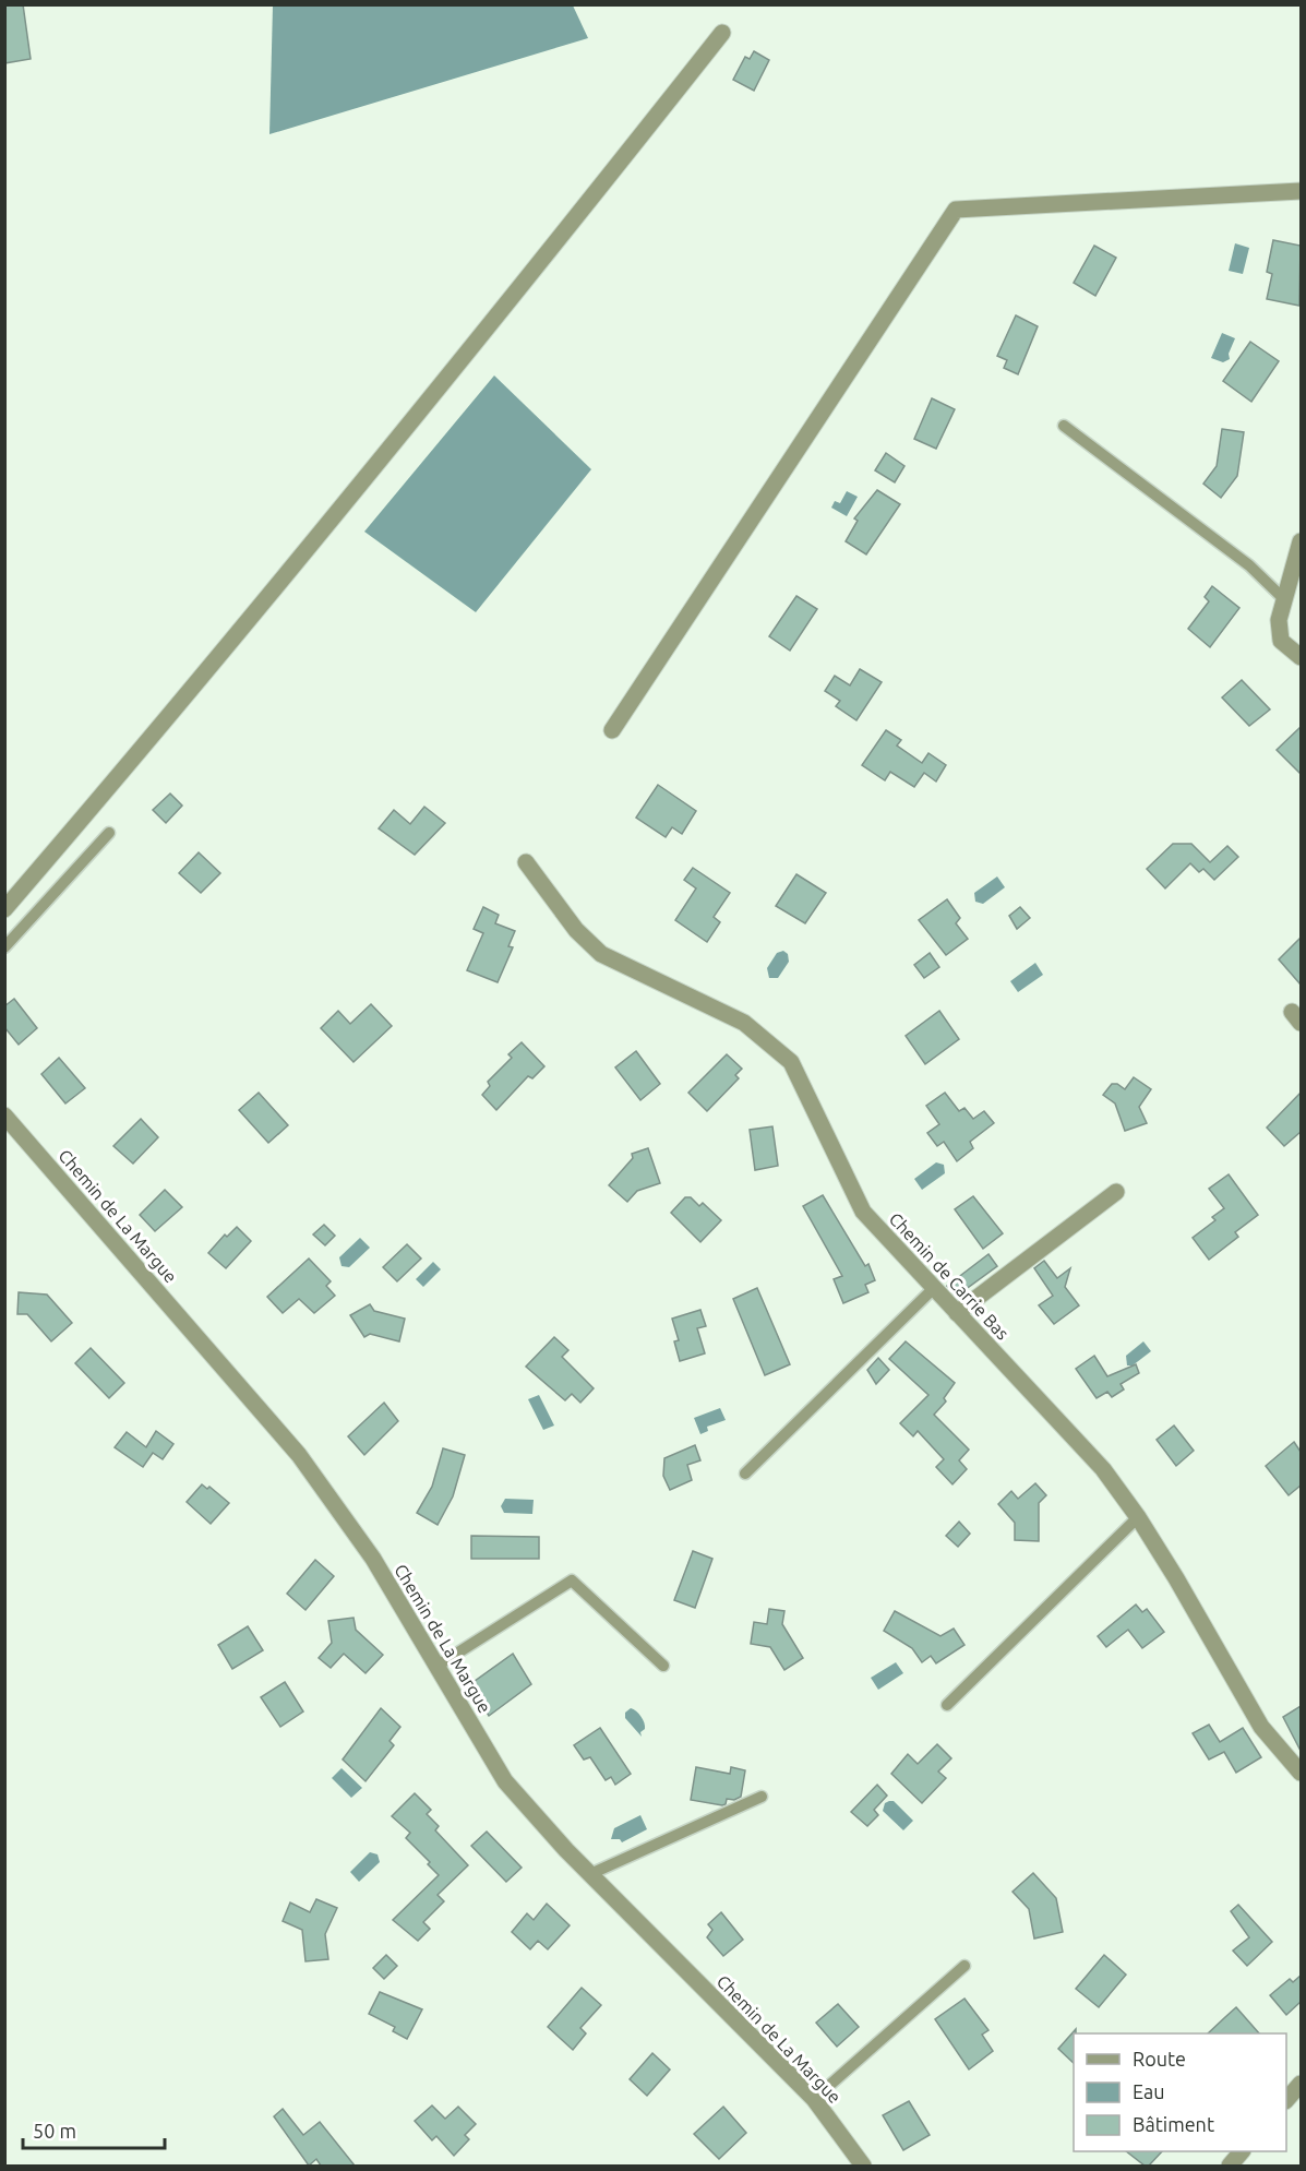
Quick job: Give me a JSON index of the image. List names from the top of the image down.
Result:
{
  "streets": {
    "street": ["Chemin de La Margue", "Chemin de Carrie Bas"]
  },
  "legend": ["Route", "Eau", "Bâtiment"],
  "scale_bar": "50 m"
}
